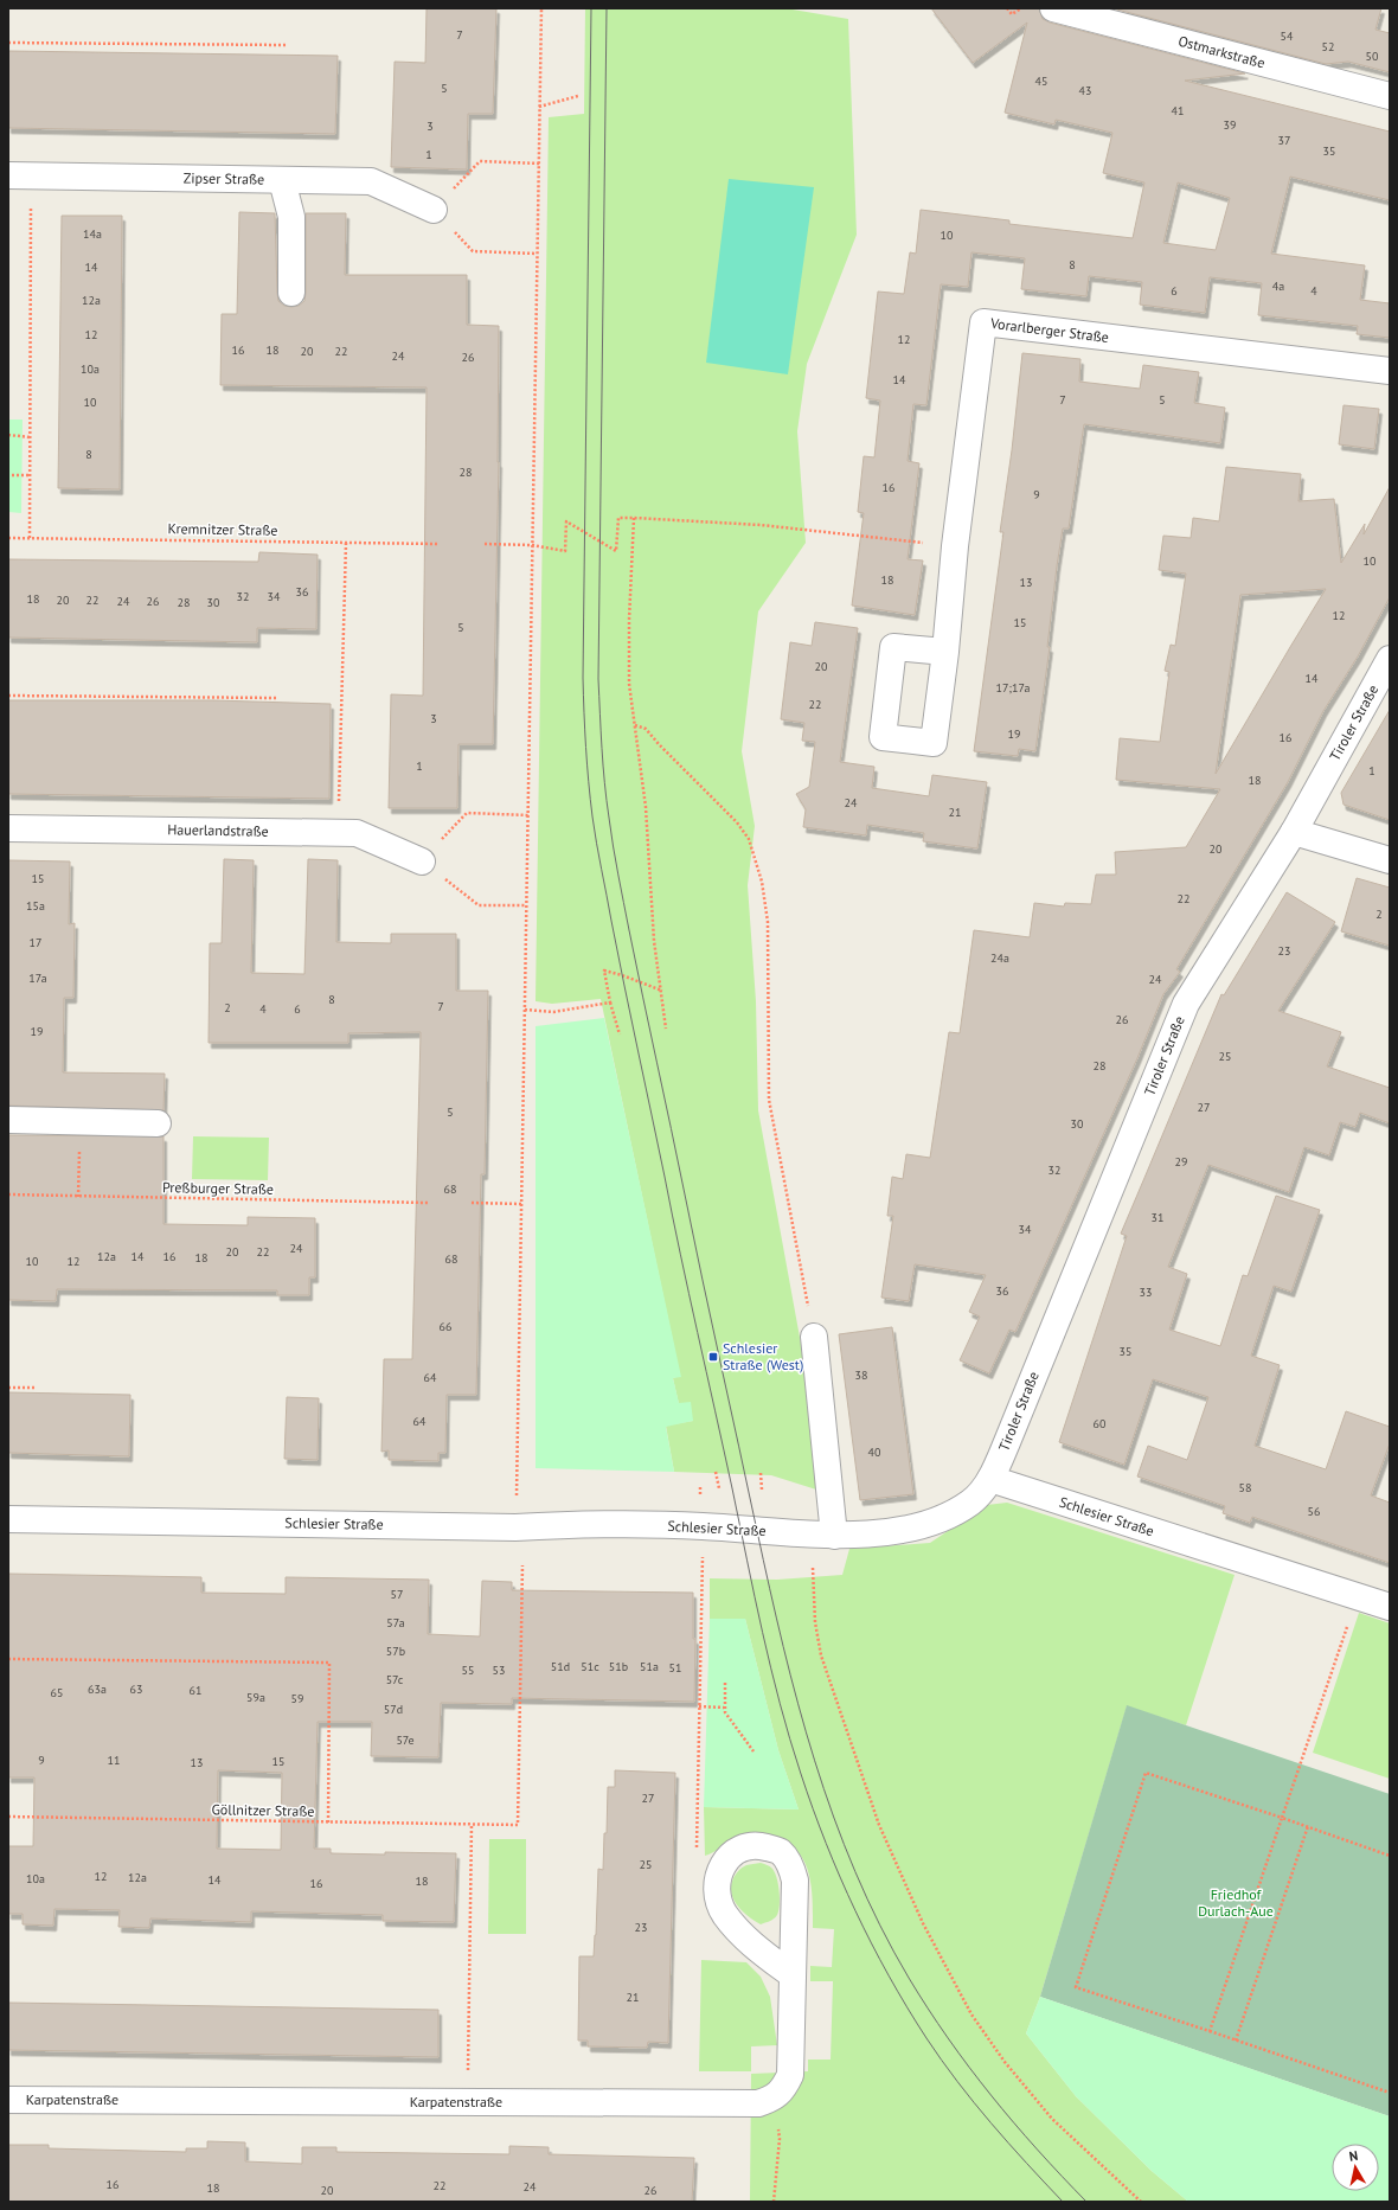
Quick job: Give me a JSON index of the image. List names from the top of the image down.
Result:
{
  "streets": {
    "street": [
      "Ostmarkstraße",
      "Zipser Straße",
      "Vorarlberger Straße",
      "Tiroler Straße",
      "Hauerlandstraße",
      "Schlesier Straße",
      "Karpatenstraße"
    ],
    "path": ["Kremnitzer Straße", "Preßburger Straße", "Göllnitzer Straße"]
  },
  "crossings": [
    ["Tiroler Straße", "Schlesier Straße"]
  ],
  "parks": ["Friedhof Durlach-Aue"],
  "places": {
    "transit": ["Schlesier Straße (West)"]
  },
  "house_numbers": [
    "7",
    "54",
    "52",
    "50",
    "45",
    "5",
    "43",
    "41",
    "39",
    "3",
    "37",
    "35",
    "1",
    "14a",
    "10",
    "8",
    "14",
    "4a",
    "6",
    "4",
    "12a",
    "12",
    "12",
    "16",
    "18",
    "20",
    "22",
    "24",
    "26",
    "10a",
    "14",
    "7",
    "5",
    "10",
    "8",
    "28",
    "16",
    "9",
    "10",
    "18",
    "13",
    "36",
    "32",
    "34",
    "18",
    "20",
    "22",
    "24",
    "26",
    "28",
    "30",
    "12",
    "15",
    "5",
    "20",
    "14",
    "17;17a",
    "22",
    "3",
    "19",
    "16",
    "1",
    "1",
    "18",
    "24",
    "21",
    "20",
    "15",
    "22",
    "15a",
    "2",
    "17",
    "23",
    "24a",
    "17a",
    "24",
    "8",
    "7",
    "2",
    "4",
    "6",
    "26",
    "19",
    "25",
    "28",
    "27",
    "5",
    "30",
    "29",
    "32",
    "68",
    "31",
    "34",
    "24",
    "20",
    "22",
    "12a",
    "14",
    "16",
    "18",
    "68",
    "10",
    "12",
    "36",
    "33",
    "66",
    "35",
    "38",
    "64",
    "64",
    "60",
    "40",
    "58",
    "56",
    "57",
    "57a",
    "57b",
    "51d",
    "51c",
    "51b",
    "51a",
    "51",
    "55",
    "53",
    "57c",
    "63a",
    "63",
    "61",
    "65",
    "59a",
    "59",
    "57d",
    "57e",
    "9",
    "11",
    "15",
    "13",
    "27",
    "25",
    "12",
    "12a",
    "10a",
    "14",
    "18",
    "16",
    "23",
    "21",
    "16",
    "22",
    "24",
    "18",
    "20",
    "26"
  ],
  "north": "top"
}
